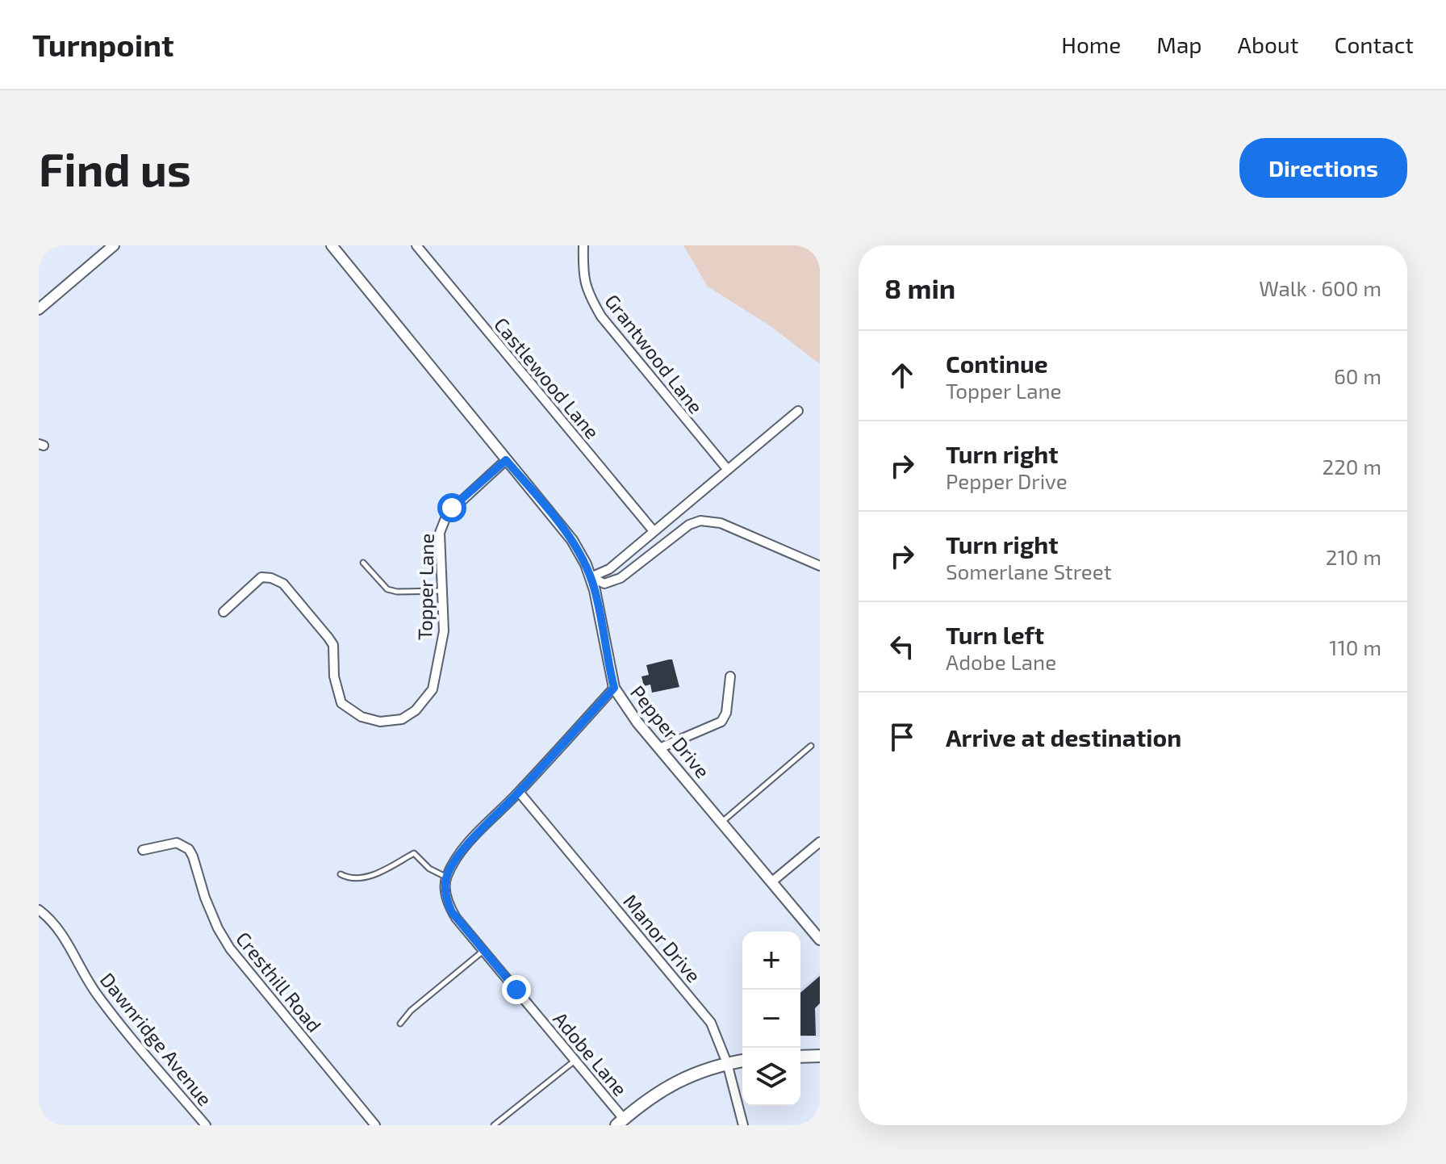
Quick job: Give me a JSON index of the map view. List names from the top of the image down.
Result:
{
  "streets": {
    "street": [
      "Grantwood Lane",
      "Castlewood Lane",
      "Topper Lane",
      "Pepper Drive",
      "Manor Drive",
      "Cresthill Road",
      "Dawnridge Avenue",
      "Adobe Lane"
    ]
  },
  "crossings": [
    ["Topper Lane", "Pepper Drive"]
  ],
  "page": {
    "header": "Turnpoint",
    "nav": [
      "Home",
      "Map",
      "About",
      "Contact"
    ],
    "buttons": "Directions",
    "title": "Find us",
    "heading": ["8 min", "Walk · 600 m"],
    "list": [
      ["Continue", "Topper Lane", "60 m"],
      ["Turn right", "Pepper Drive", "220 m"],
      ["Turn right", "Somerlane Street", "210 m"],
      ["Turn left", "Adobe Lane", "110 m"],
      "Arrive at destination"
    ],
    "map_buttons": ["+", "−"]
  }
}
